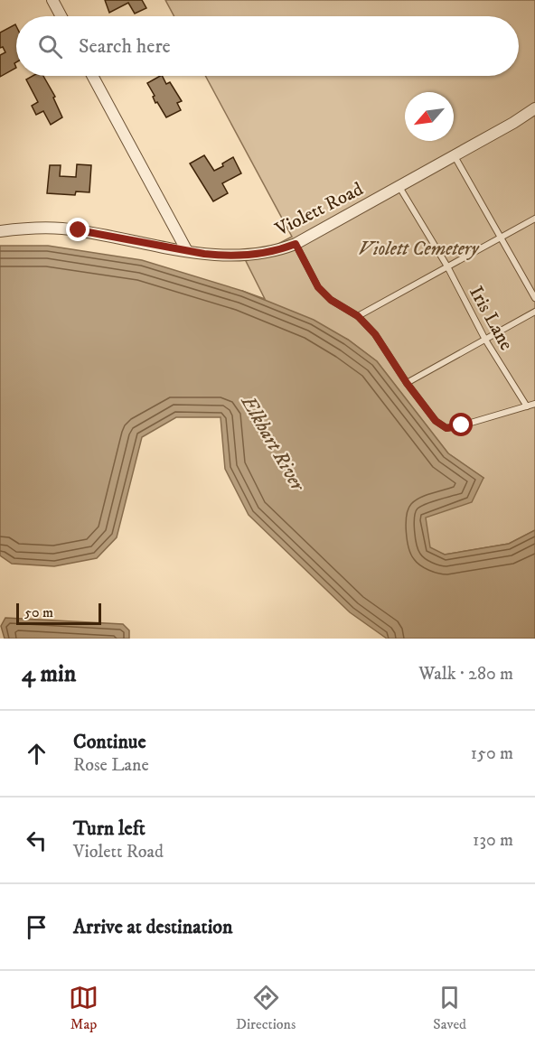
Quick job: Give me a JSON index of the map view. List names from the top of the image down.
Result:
{
  "streets": {
    "street": ["Violett Road"],
    "lane": ["Iris Lane"]
  },
  "crossings": [
    ["Violett Road", "Iris Lane"]
  ],
  "water": ["Elkhart River"],
  "parks": ["Violett Cemetery"],
  "scale_bar": "50 m",
  "north": "bottom left",
  "page": {
    "search": "Search here",
    "scale": "50 m",
    "heading": ["4 min", "Walk · 280 m"],
    "list": [
      ["Continue", "Rose Lane", "150 m"],
      ["Turn left", "Violett Road", "130 m"],
      "Arrive at destination"
    ],
    "nav": ["Map", "Directions", "Saved"]
  }
}
